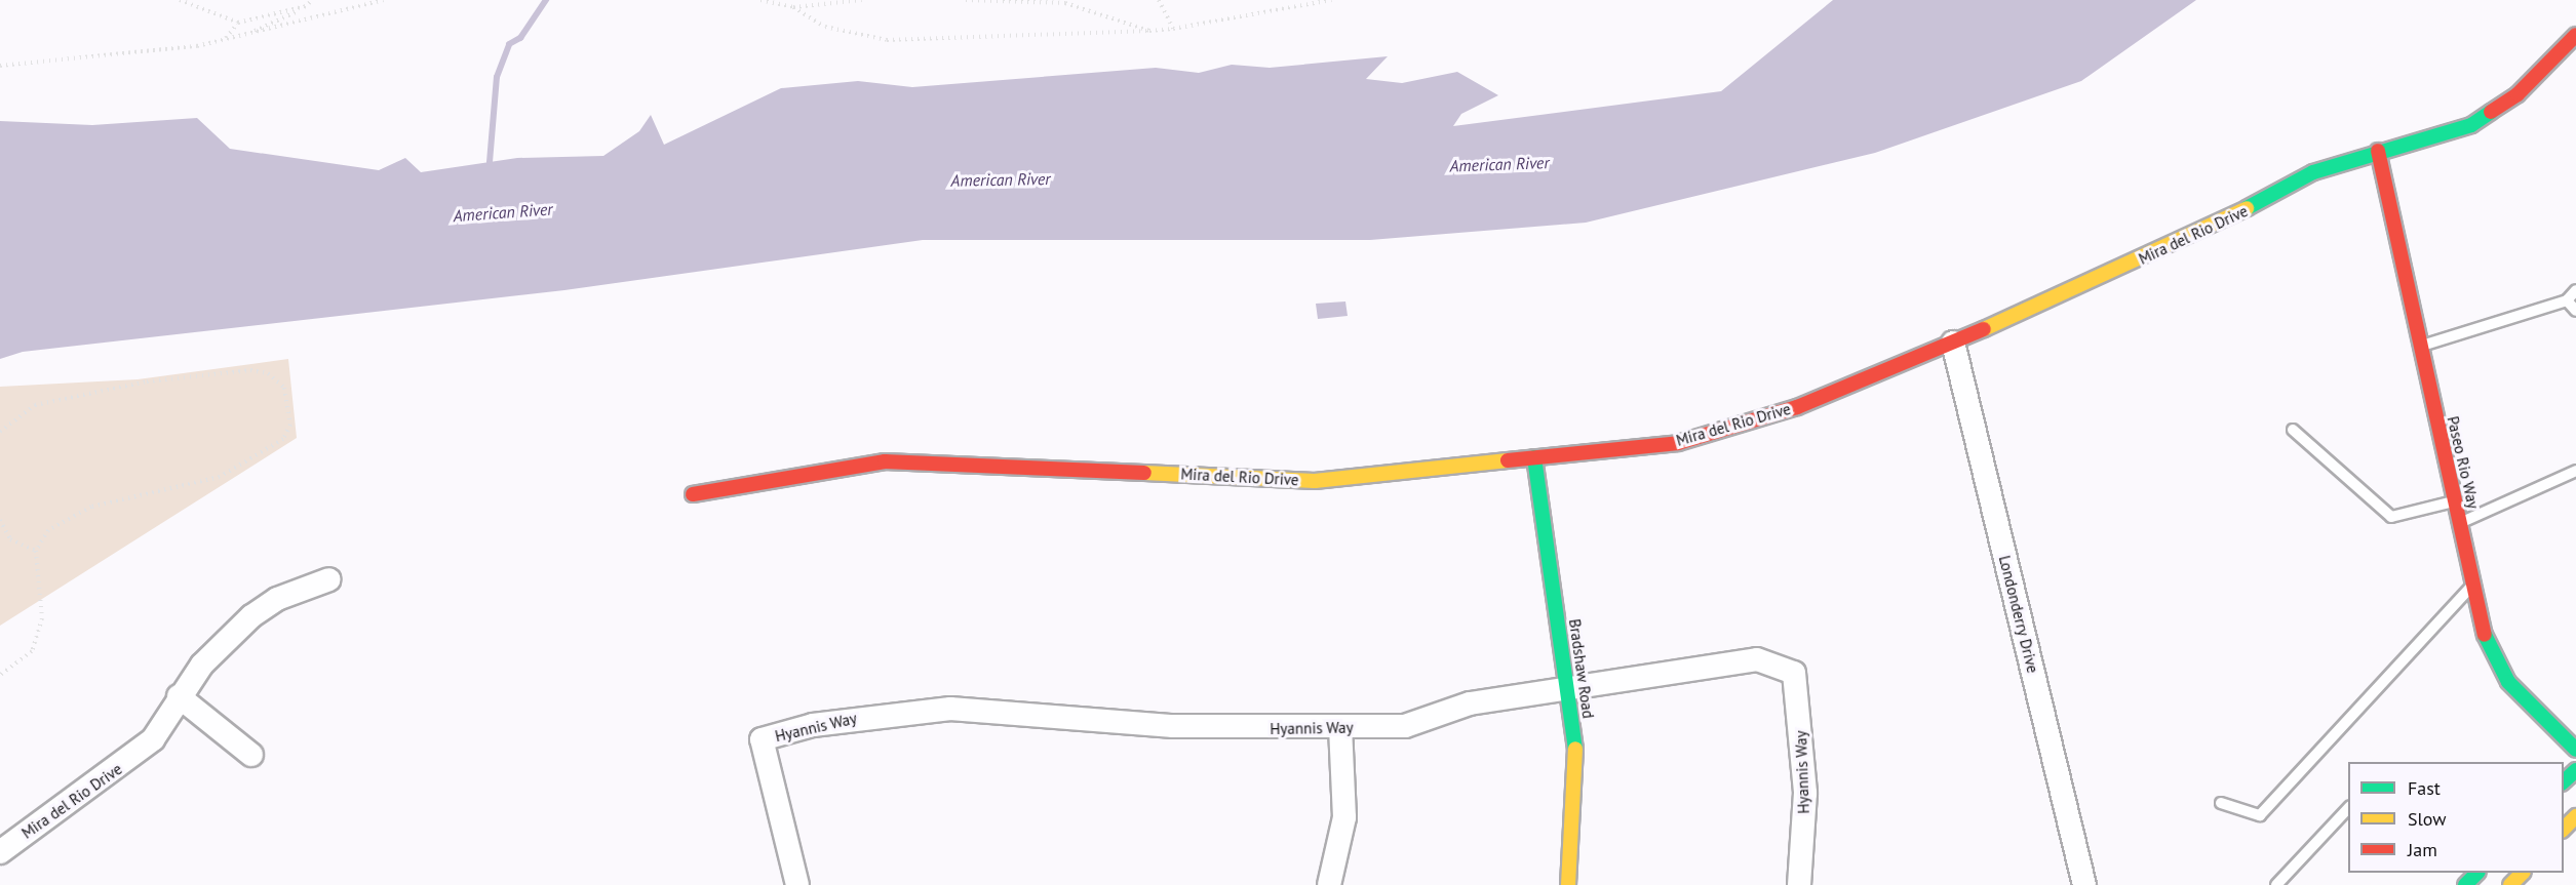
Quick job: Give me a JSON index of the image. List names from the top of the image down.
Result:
{
  "streets": {
    "street": [
      "Mira del Rio Drive",
      "Paseo Rio Way",
      "Londonderry Drive",
      "Bradshaw Road",
      "Hyannis Way"
    ]
  },
  "crossings": [
    ["Mira del Rio Drive", "Paseo Rio Way"],
    ["Mira del Rio Drive", "Londonderry Drive"],
    ["Mira del Rio Drive", "Bradshaw Road"],
    ["Bradshaw Road", "Hyannis Way"]
  ],
  "water": ["American River"],
  "legend": ["Fast", "Slow", "Jam"]
}
